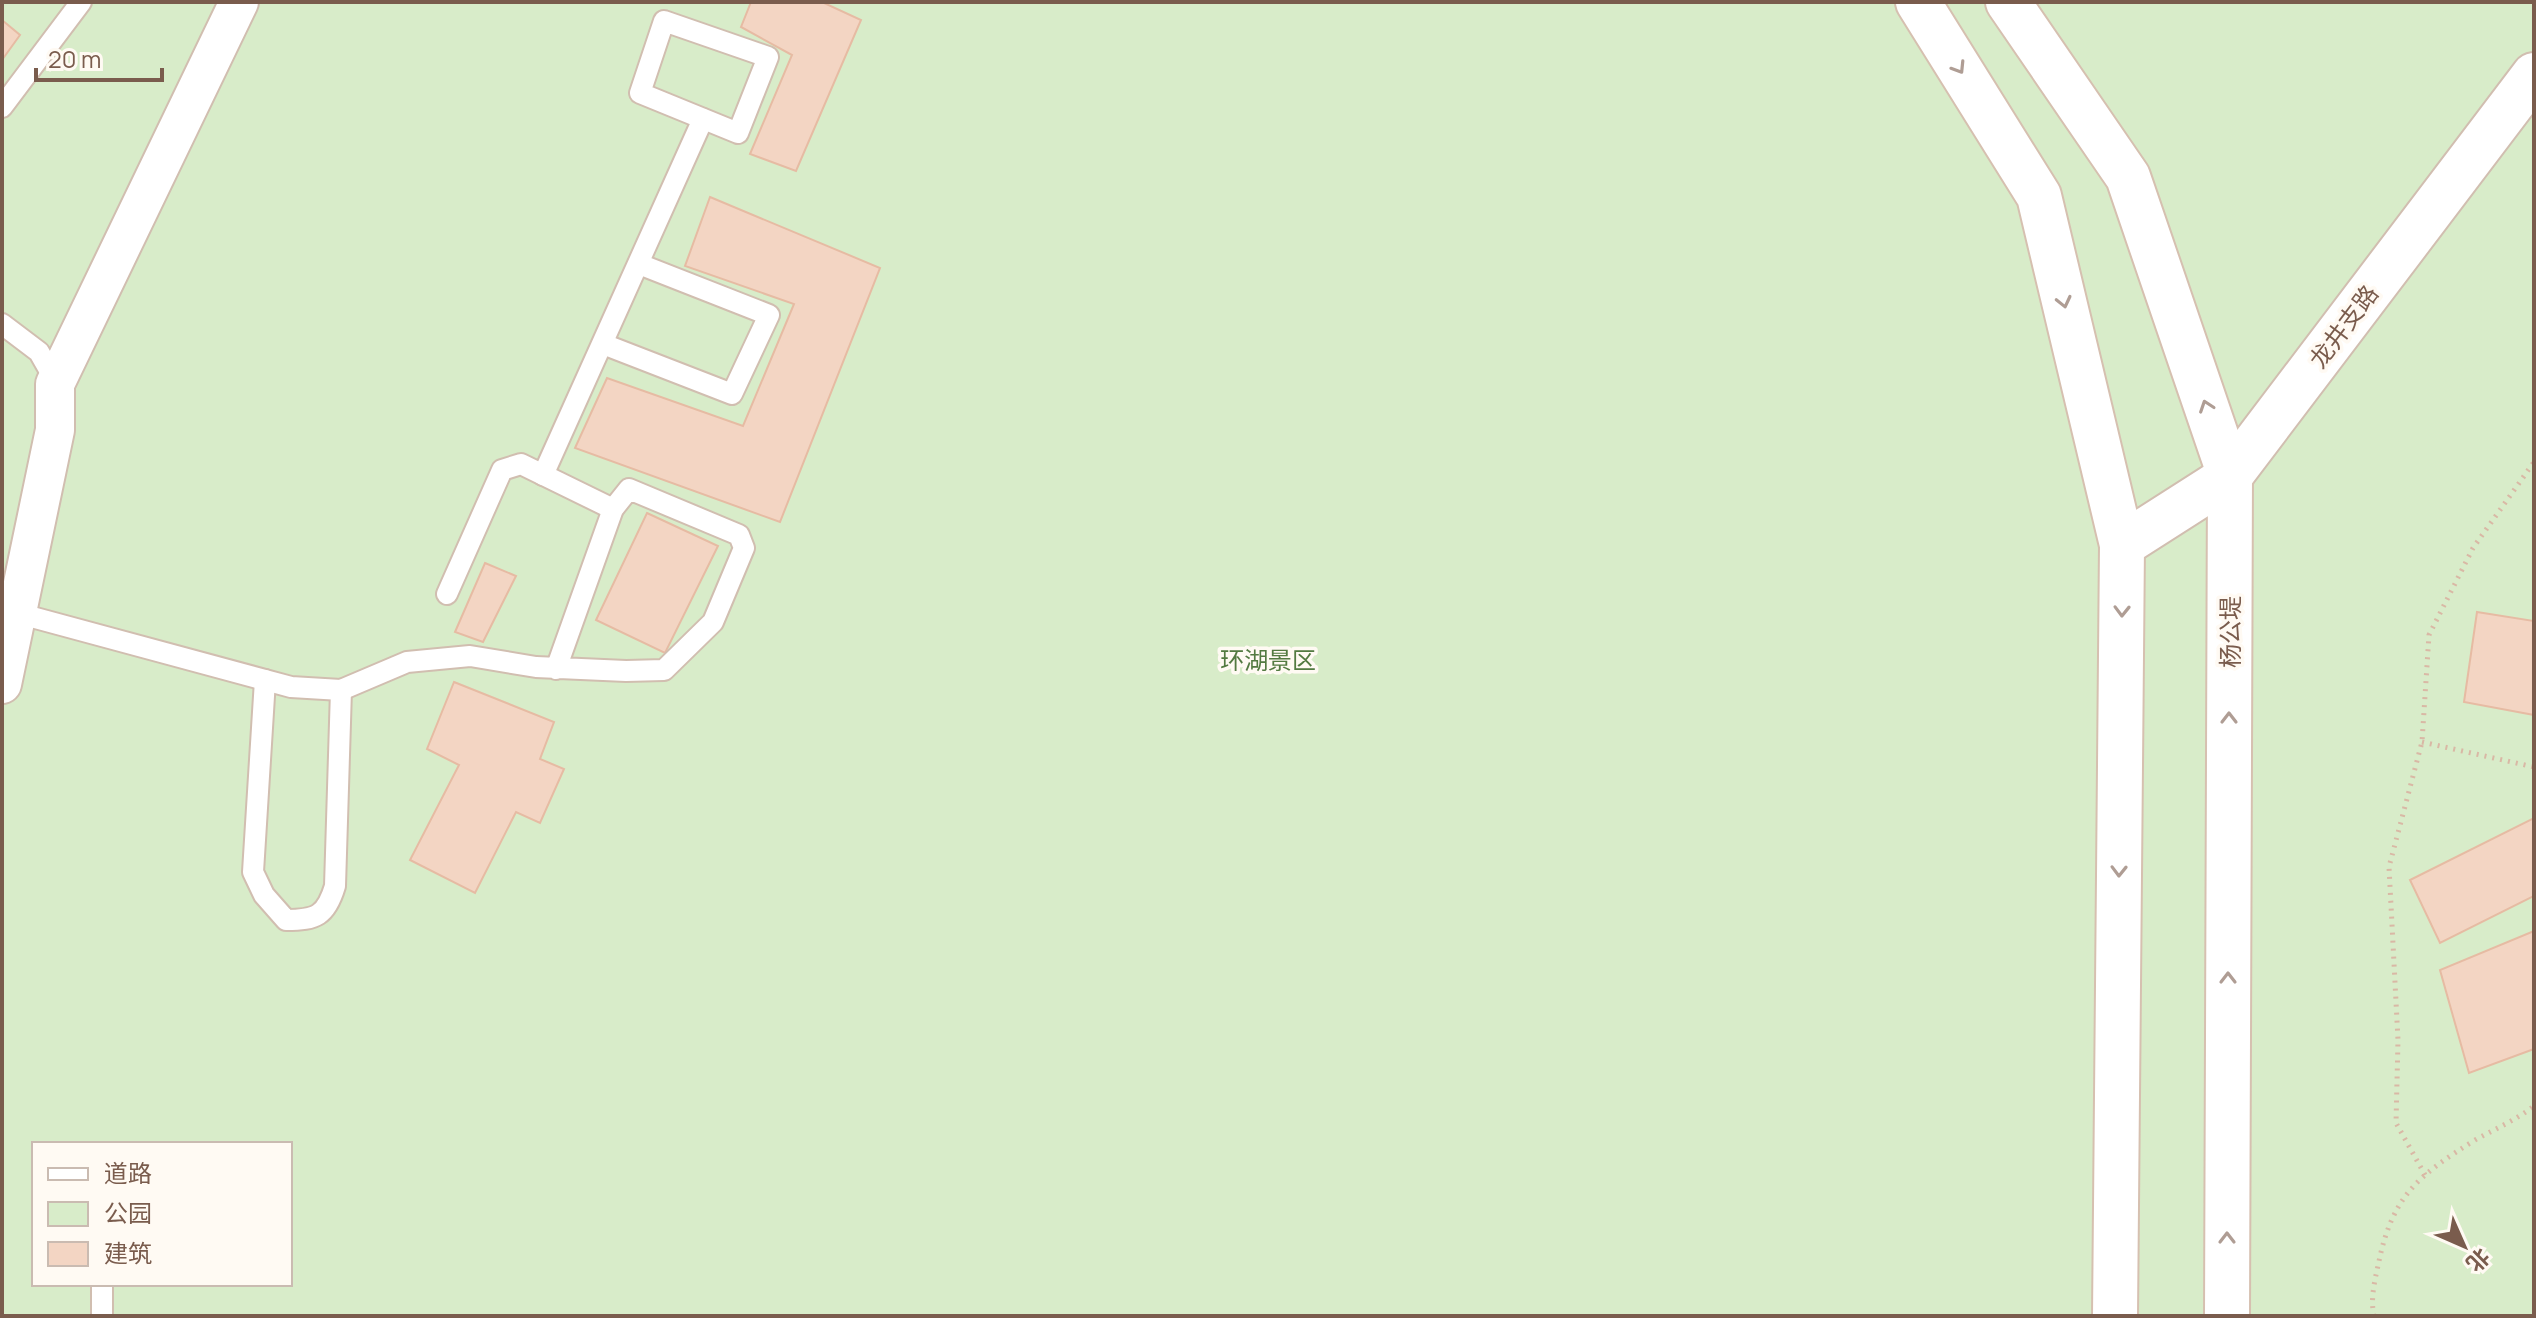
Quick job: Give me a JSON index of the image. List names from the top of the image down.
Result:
{
  "streets": {
    "main road": ["龙井支路", "杨公堤"]
  },
  "crossings": [
    ["龙井支路", "杨公堤"]
  ],
  "parks": ["环湖景区"],
  "legend": ["道路", "公园", "建筑"],
  "scale_bar": "20 m",
  "north": "bottom right"
}
